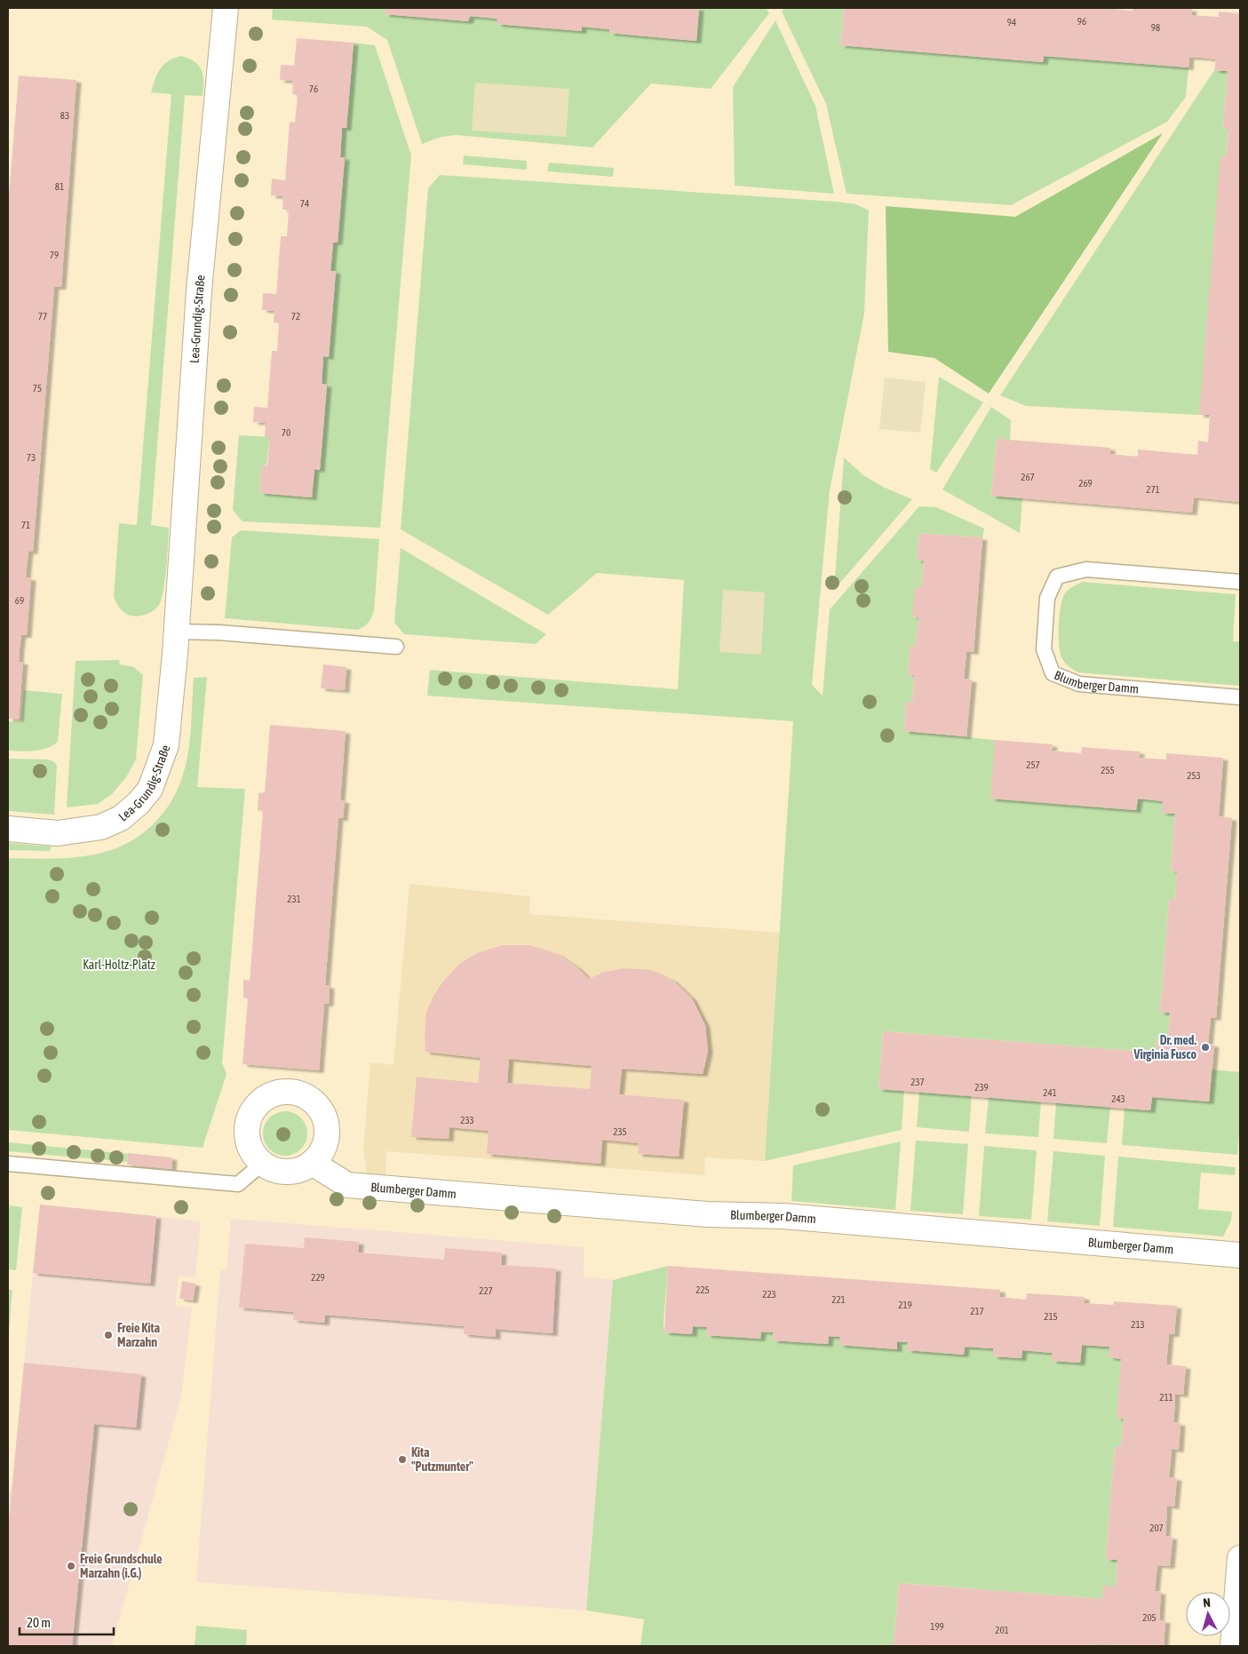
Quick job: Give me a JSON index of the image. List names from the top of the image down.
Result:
{
  "streets": {
    "street": ["Lea-Grundig-Straße", "Blumberger Damm"]
  },
  "parks": ["Karl-Holtz-Platz"],
  "places": [
    "Dr. med. Virginia Fusco",
    "Freie Kita Marzahn",
    "Kita \"Putzmunter\"",
    "Freie Grundschule Marzahn (i.G.)"
  ],
  "house_numbers": [
    "96",
    "94",
    "98",
    "76",
    "83",
    "81",
    "74",
    "79",
    "77",
    "72",
    "75",
    "70",
    "73",
    "267",
    "269",
    "271",
    "71",
    "69",
    "257",
    "255",
    "253",
    "231",
    "237",
    "239",
    "241",
    "243",
    "233",
    "235",
    "229",
    "225",
    "227",
    "223",
    "221",
    "219",
    "217",
    "215",
    "213",
    "211",
    "207",
    "205",
    "199",
    "201"
  ],
  "scale_bar": "20 m",
  "north": "top"
}
